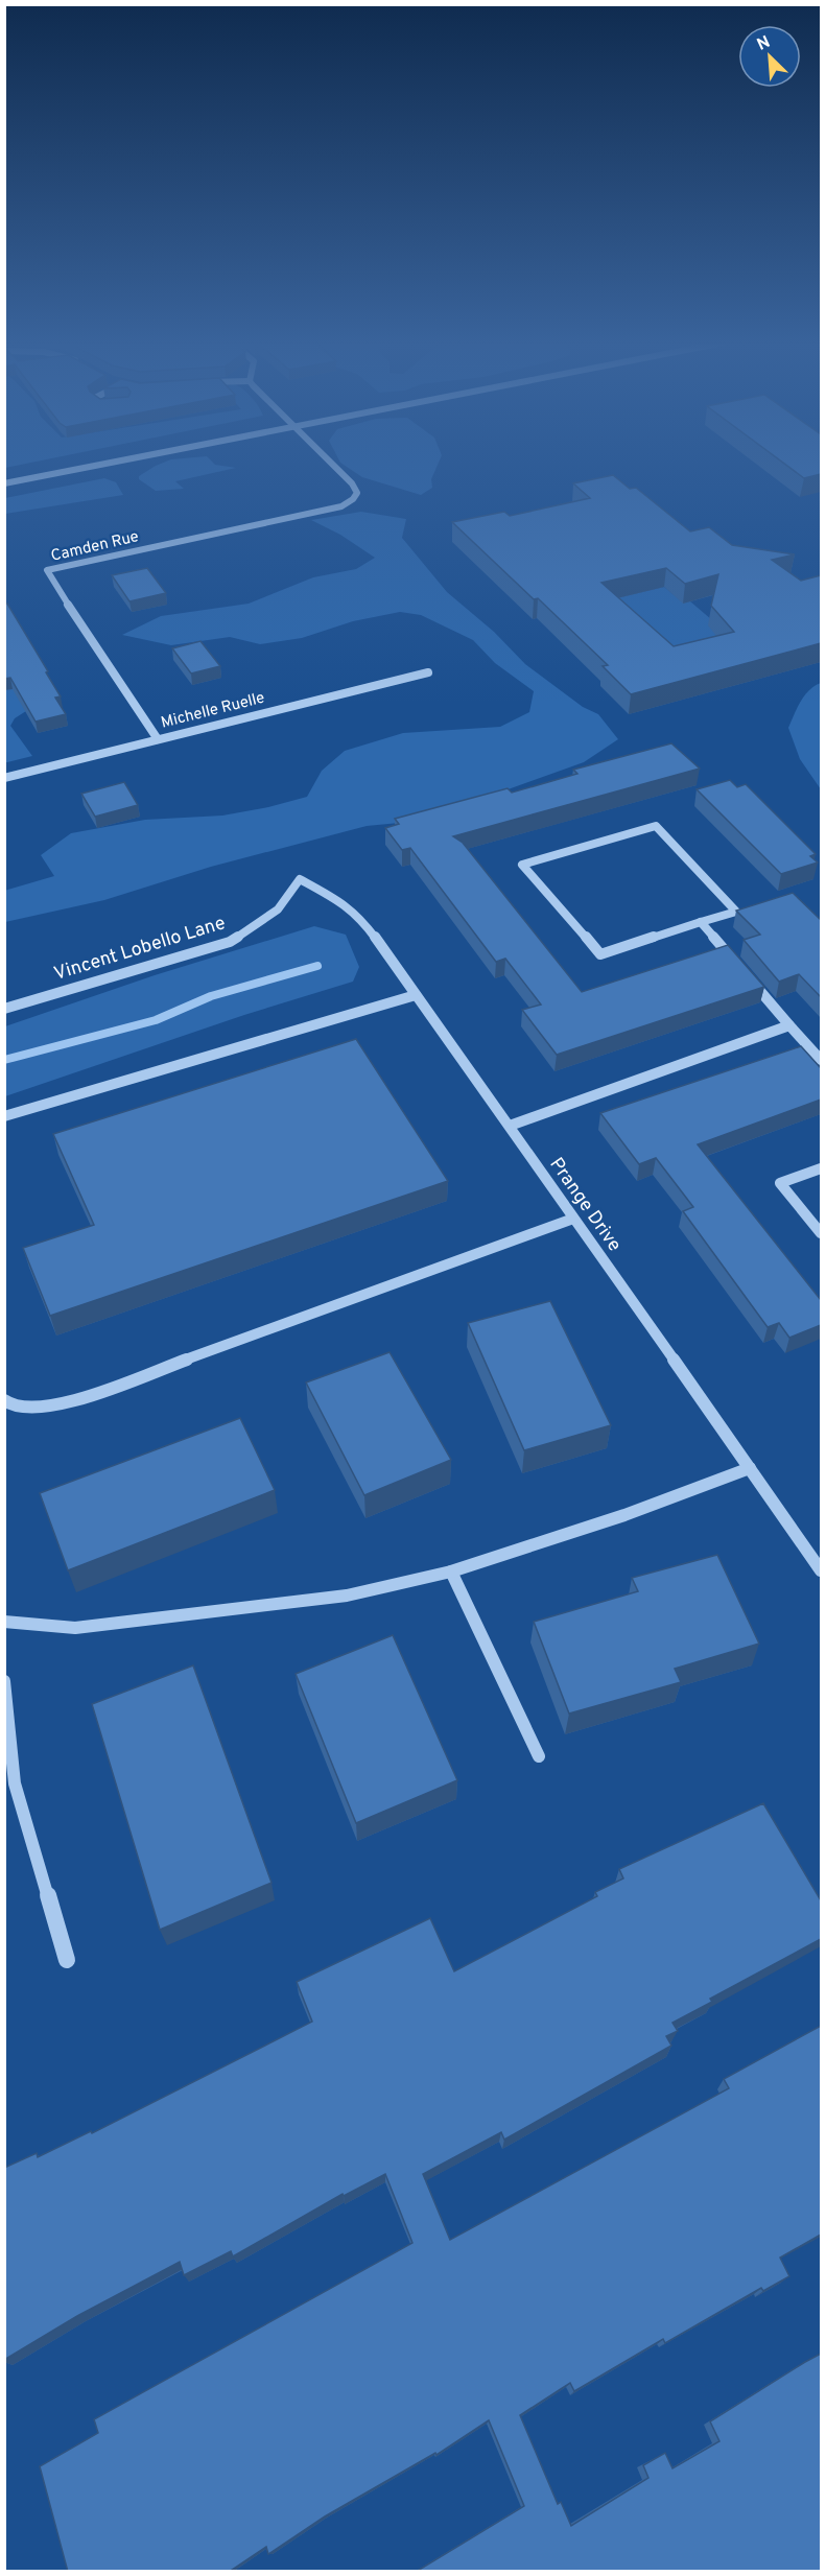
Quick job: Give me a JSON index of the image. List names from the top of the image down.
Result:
{
  "streets": {
    "street": [
      "Camden Rue",
      "Michelle Ruelle",
      "Vincent Lobello Lane",
      "Prange Drive"
    ]
  },
  "crossings": [
    ["Camden Rue", "Michelle Ruelle"],
    ["Vincent Lobello Lane", "Prange Drive"]
  ],
  "north": "top left"
}
